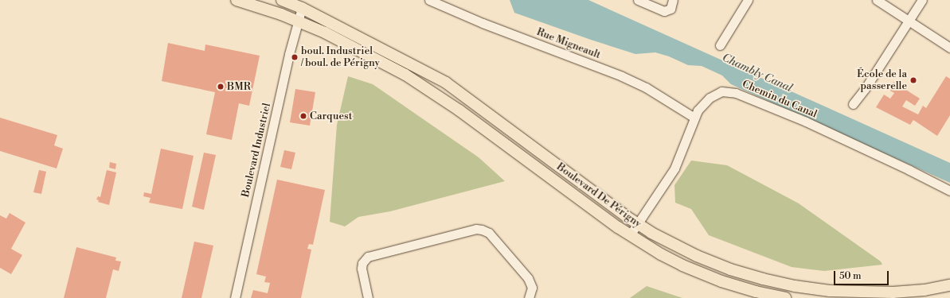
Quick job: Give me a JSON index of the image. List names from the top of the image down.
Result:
{
  "streets": {
    "main road": ["Boulevard De Périgny"],
    "street": ["Rue Migneault", "Chemin du Canal", "Boulevard Industriel"]
  },
  "crossings": [
    ["Rue Migneault", "Chemin du Canal"],
    ["Chemin du Canal", "Boulevard De Périgny"],
    ["Boulevard Industriel", "Boulevard De Périgny"]
  ],
  "water": ["Chambly Canal"],
  "places": [
    "boul. Industriel / boul. de Périgny",
    "École de la passerelle",
    "BMR",
    "Carquest"
  ],
  "scale_bar": "50 m"
}
